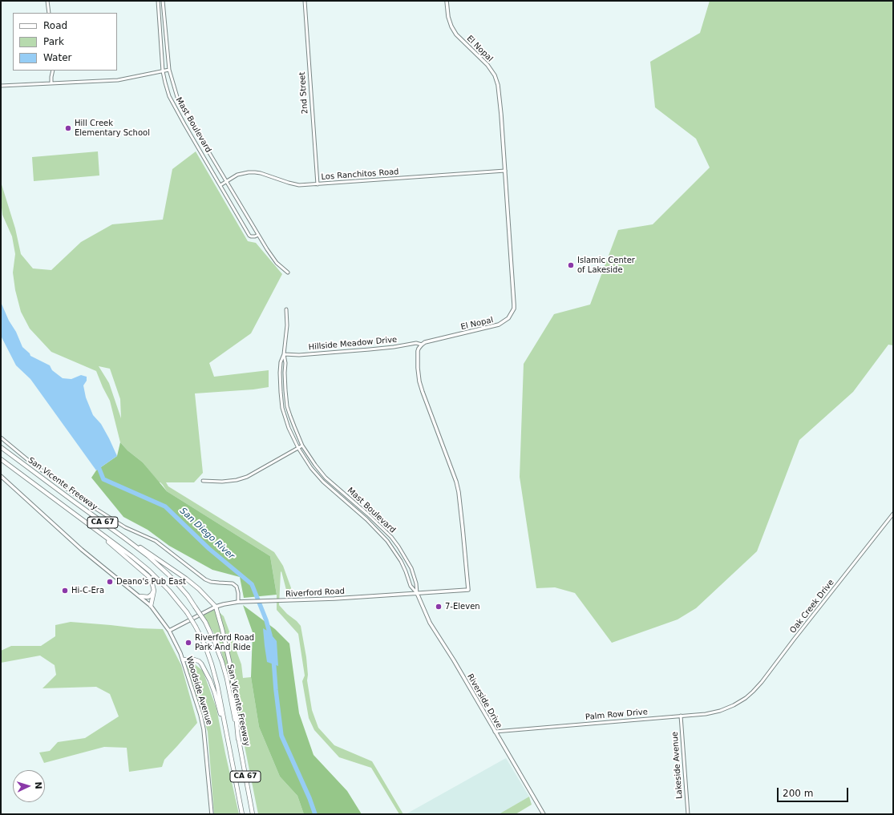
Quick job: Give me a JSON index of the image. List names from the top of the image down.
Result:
{
  "streets": {
    "highway": ["San Vicente Freeway", "CA 67"],
    "main road": [
      "El Nopal",
      "Riverford Road",
      "Woodside Avenue",
      "Riverside Drive"
    ],
    "street": [
      "2nd Street",
      "Mast Boulevard",
      "Los Ranchitos Road",
      "Hillside Meadow Drive",
      "Oak Creek Drive",
      "Palm Row Drive",
      "Lakeside Avenue"
    ]
  },
  "crossings": [
    ["El Nopal", "Los Ranchitos Road"],
    ["El Nopal", "Hillside Meadow Drive"],
    ["El Nopal", "Riverford Road"],
    ["2nd Street", "Los Ranchitos Road"],
    ["Mast Boulevard", "Los Ranchitos Road"],
    ["Mast Boulevard", "Hillside Meadow Drive"],
    ["Mast Boulevard", "Riverford Road"],
    ["Mast Boulevard", "Riverside Drive"],
    ["Hillside Meadow Drive", "Riverford Road"],
    ["Riverford Road", "Woodside Avenue"],
    ["Riverford Road", "Riverside Drive"],
    ["Oak Creek Drive", "Palm Row Drive"],
    ["Riverside Drive", "Palm Row Drive"],
    ["Palm Row Drive", "Lakeside Avenue"]
  ],
  "water": ["San Diego River"],
  "places": [
    "Hill Creek Elementary School",
    "Islamic Center of Lakeside",
    "Deano's Pub East",
    "Hi-C-Era",
    "7-Eleven",
    "Riverford Road Park And Ride"
  ],
  "legend": ["Road", "Park", "Water"],
  "scale_bar": "200 m",
  "north": "right"
}
